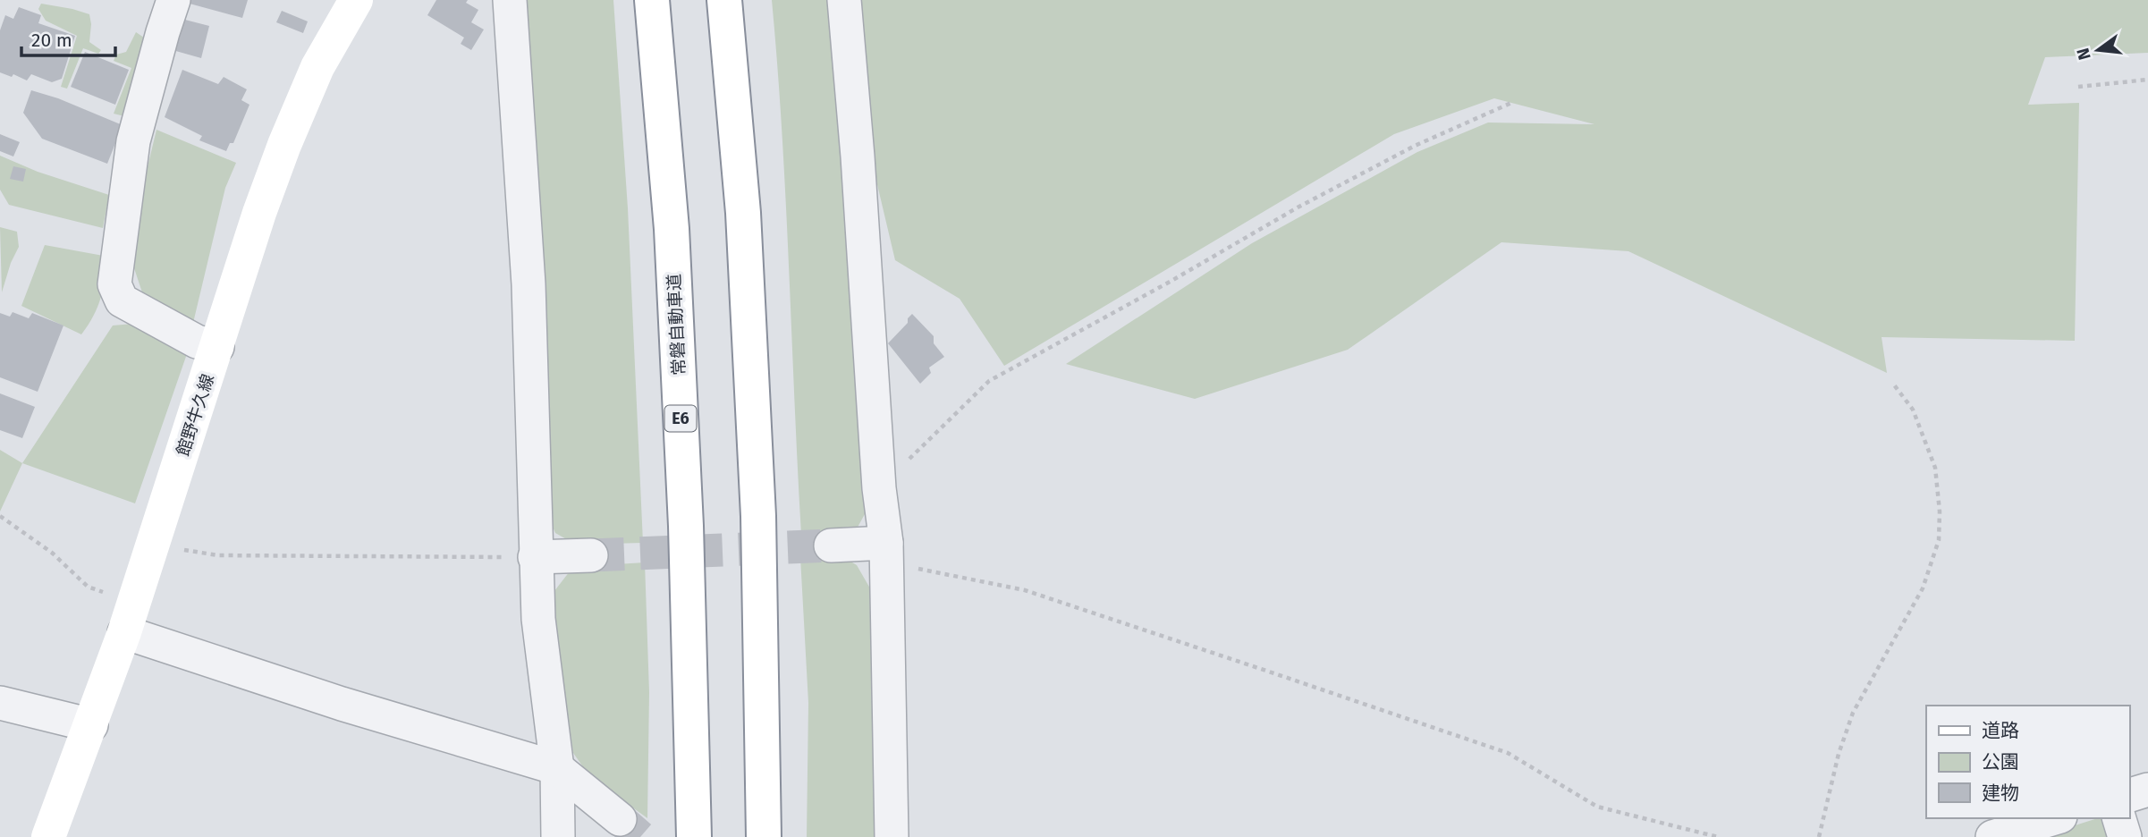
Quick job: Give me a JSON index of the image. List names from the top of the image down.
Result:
{
  "streets": {
    "main road": ["常磐自動車道", "館野牛久線", "E6"]
  },
  "legend": ["道路", "公園", "建物"],
  "scale_bar": "20 m",
  "north": "left"
}
